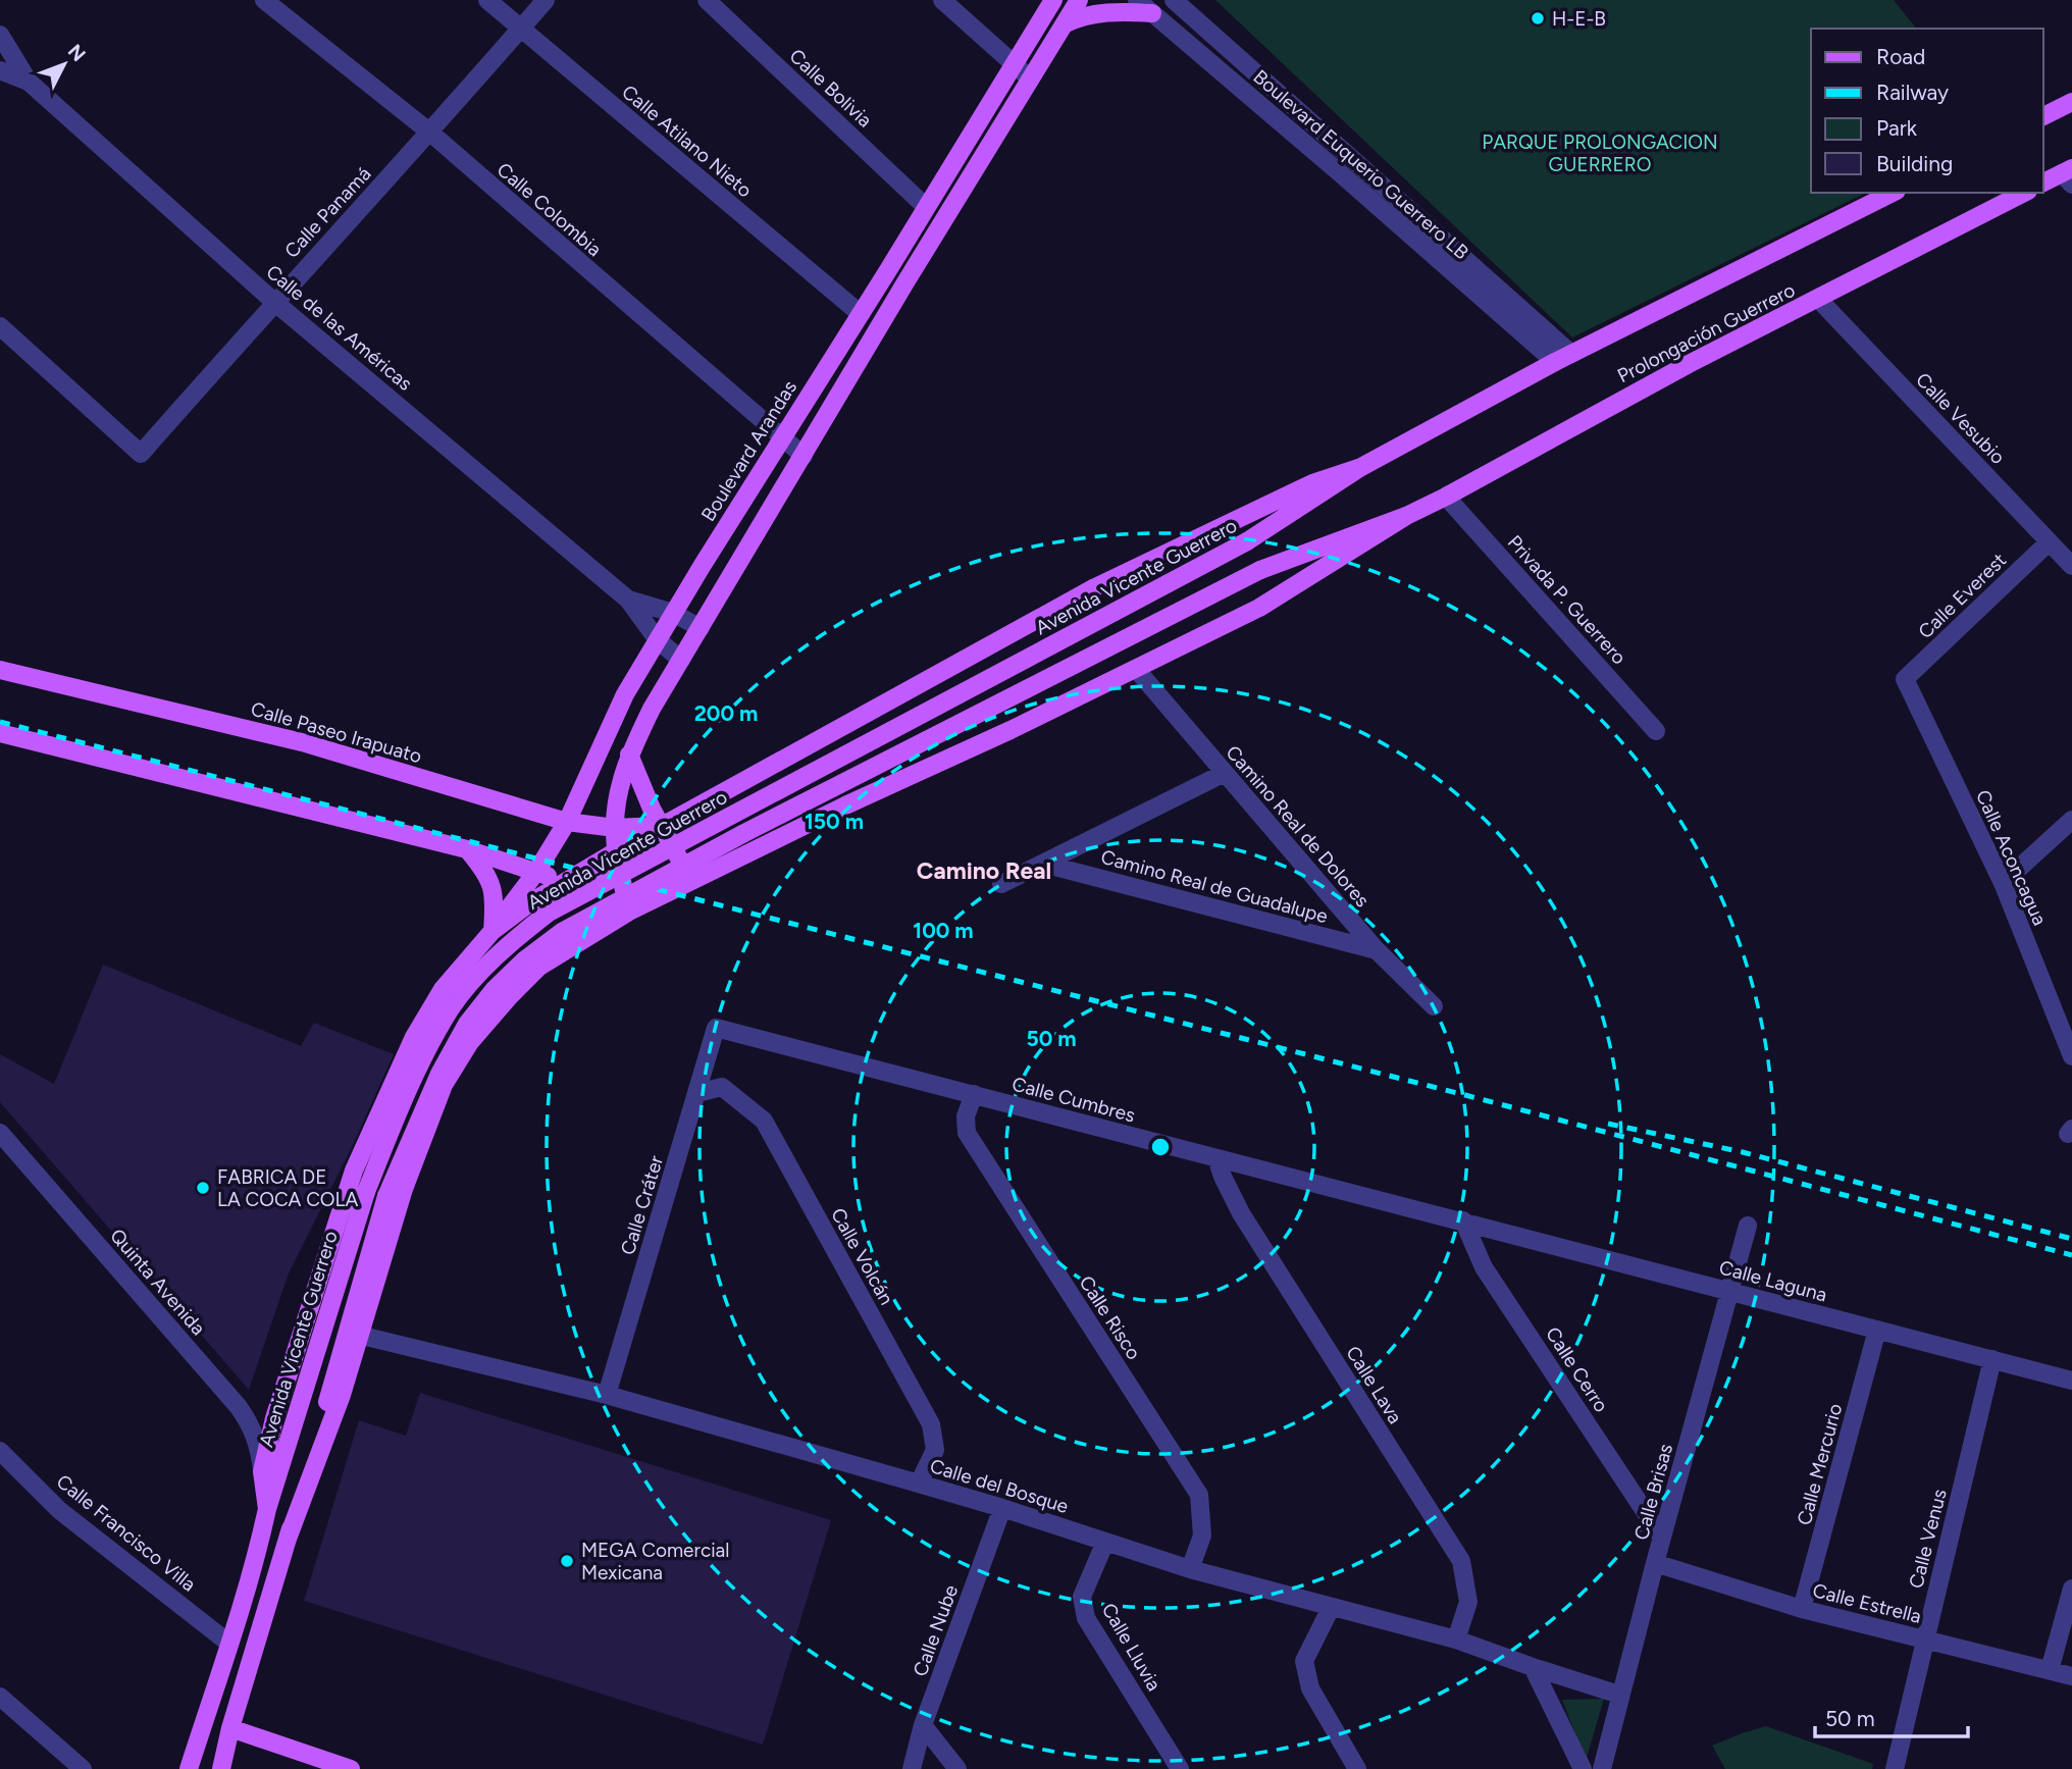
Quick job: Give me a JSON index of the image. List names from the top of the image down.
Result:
{
  "streets": {
    "main road": [
      "Prolongación Guerrero",
      "Boulevard Arandas",
      "Avenida Vicente Guerrero",
      "Calle Paseo Irapuato"
    ],
    "street": [
      "Calle Bolivia",
      "Calle Atilano Nieto",
      "Boulevard Euquerio Guerrero LB",
      "Calle Colombia",
      "Calle Panamá",
      "Calle de las Américas",
      "Calle Vesubio",
      "Calle Everest",
      "Privada P. Guerrero",
      "Camino Real de Dolores",
      "Calle Aconcagua",
      "Camino Real de Guadalupe",
      "Calle Cumbres",
      "Calle Cráter",
      "Calle Volcán",
      "Calle Laguna",
      "Quinta Avenida",
      "Calle Risco",
      "Calle Cerro",
      "Calle Lava",
      "Calle Mercurio",
      "Calle del Bosque",
      "Calle Brisas",
      "Calle Francisco Villa",
      "Calle Venus",
      "Calle Estrella",
      "Calle Nube",
      "Calle Lluvia"
    ]
  },
  "crossings": [
    ["Calle Bolivia", "Boulevard Arandas"],
    ["Calle Atilano Nieto", "Calle Panamá"],
    ["Calle Atilano Nieto", "Boulevard Arandas"],
    ["Boulevard Euquerio Guerrero LB", "Prolongación Guerrero"],
    ["Calle Colombia", "Calle Panamá"],
    ["Calle Colombia", "Boulevard Arandas"],
    ["Calle Panamá", "Calle de las Américas"],
    ["Calle de las Américas", "Boulevard Arandas"],
    ["Prolongación Guerrero", "Calle Vesubio"],
    ["Prolongación Guerrero", "Avenida Vicente Guerrero"],
    ["Prolongación Guerrero", "Privada P. Guerrero"],
    ["Calle Vesubio", "Calle Everest"],
    ["Boulevard Arandas", "Calle Paseo Irapuato"],
    ["Avenida Vicente Guerrero", "Calle Francisco Villa"],
    ["Calle Everest", "Calle Aconcagua"],
    ["Camino Real de Dolores", "Camino Real de Guadalupe"],
    ["Calle Cumbres", "Calle Cráter"],
    ["Calle Cumbres", "Calle Laguna"],
    ["Calle Cumbres", "Calle Risco"],
    ["Calle Cumbres", "Calle Cerro"],
    ["Calle Cumbres", "Calle Lava"],
    ["Calle Cráter", "Calle Volcán"],
    ["Calle Cráter", "Calle del Bosque"],
    ["Calle Volcán", "Calle del Bosque"],
    ["Calle Laguna", "Calle Cerro"],
    ["Calle Laguna", "Calle Mercurio"],
    ["Calle Laguna", "Calle Brisas"],
    ["Calle Laguna", "Calle Venus"],
    ["Calle Risco", "Calle del Bosque"],
    ["Calle Cerro", "Calle Brisas"],
    ["Calle Lava", "Calle del Bosque"],
    ["Calle Mercurio", "Calle Estrella"],
    ["Calle del Bosque", "Calle Brisas"],
    ["Calle del Bosque", "Calle Nube"],
    ["Calle del Bosque", "Calle Lluvia"],
    ["Calle Brisas", "Calle Estrella"],
    ["Calle Venus", "Calle Estrella"]
  ],
  "districts": ["Camino Real"],
  "parks": ["PARQUE PROLONGACION GUERRERO"],
  "places": ["H-E-B", "FABRICA DE LA COCA COLA", "MEGA Comercial Mexicana"],
  "legend": [
    "Road",
    "Railway",
    "Park",
    "Building"
  ],
  "scale_bar": "50 m",
  "north": "top right",
  "rings": [
    "200 m",
    "150 m",
    "100 m",
    "50 m"
  ]
}
